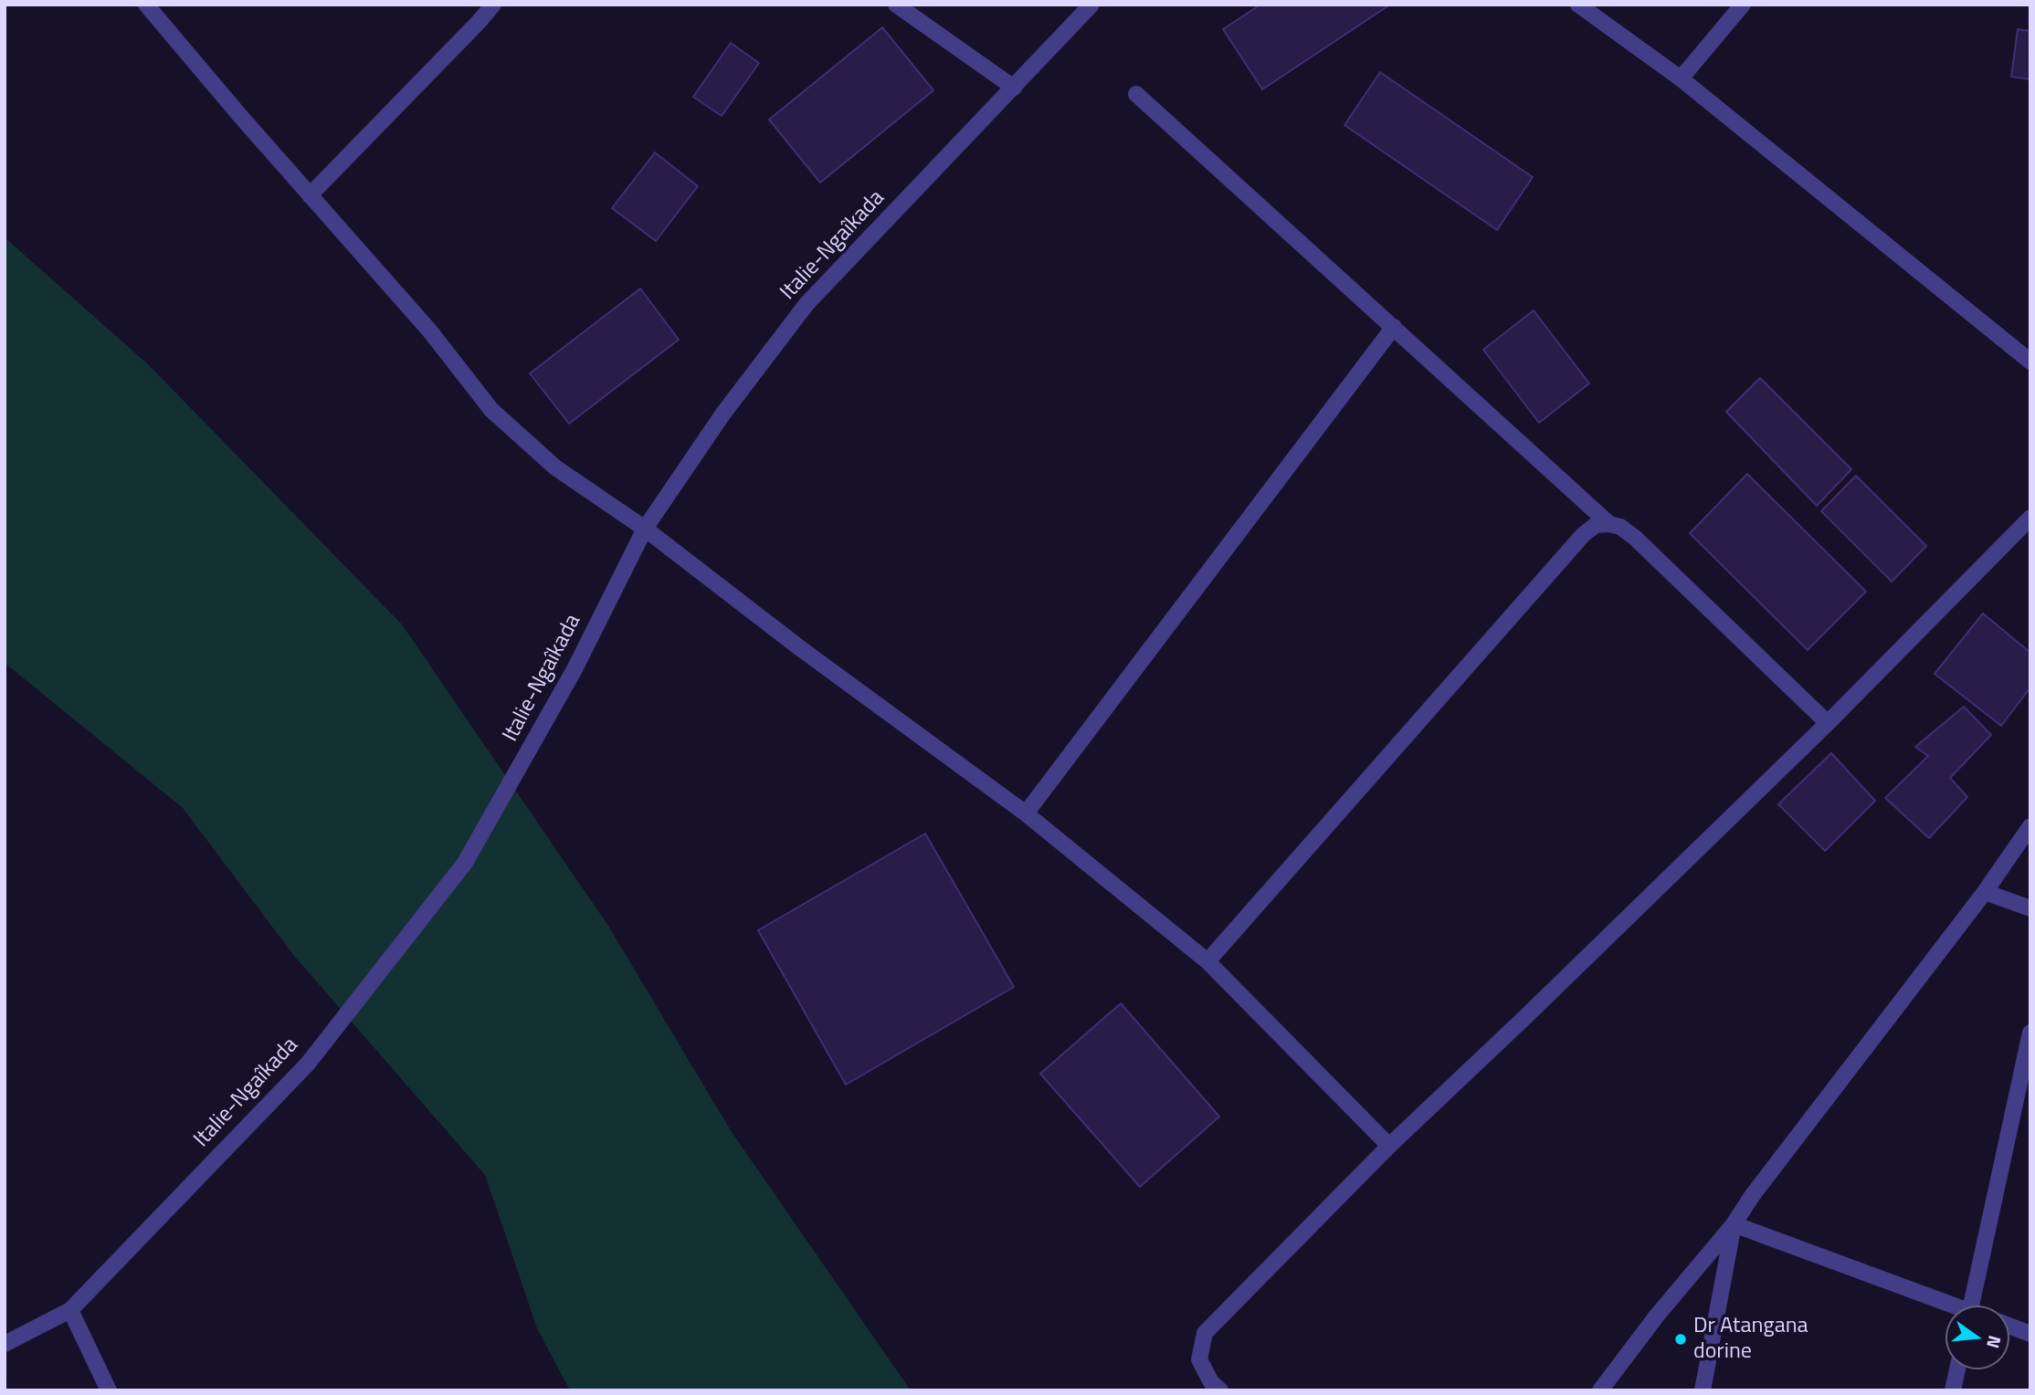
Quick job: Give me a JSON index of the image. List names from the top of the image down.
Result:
{
  "streets": {
    "street": ["Italie-Ngaîkada"]
  },
  "places": ["Dr Atangana dorine"],
  "north": "right"
}
